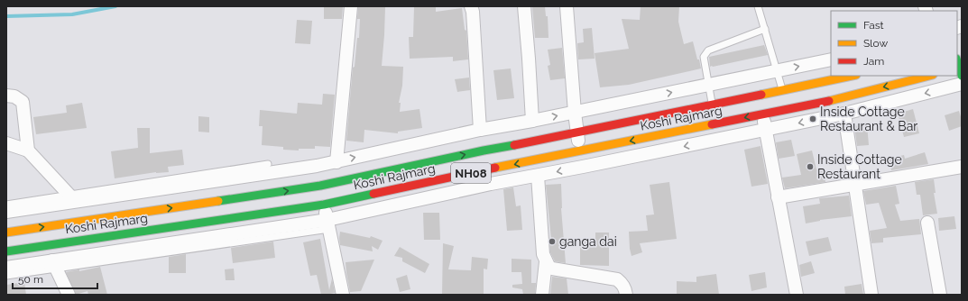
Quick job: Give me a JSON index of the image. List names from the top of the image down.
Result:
{
  "streets": {
    "main road": ["Koshi Rajmarg", "NH08"]
  },
  "places": ["Inside Cottage Restaurant & Bar", "Inside Cottage Restaurant", "ganga dai"],
  "legend": ["Fast", "Slow", "Jam"],
  "scale_bar": "50 m"
}
